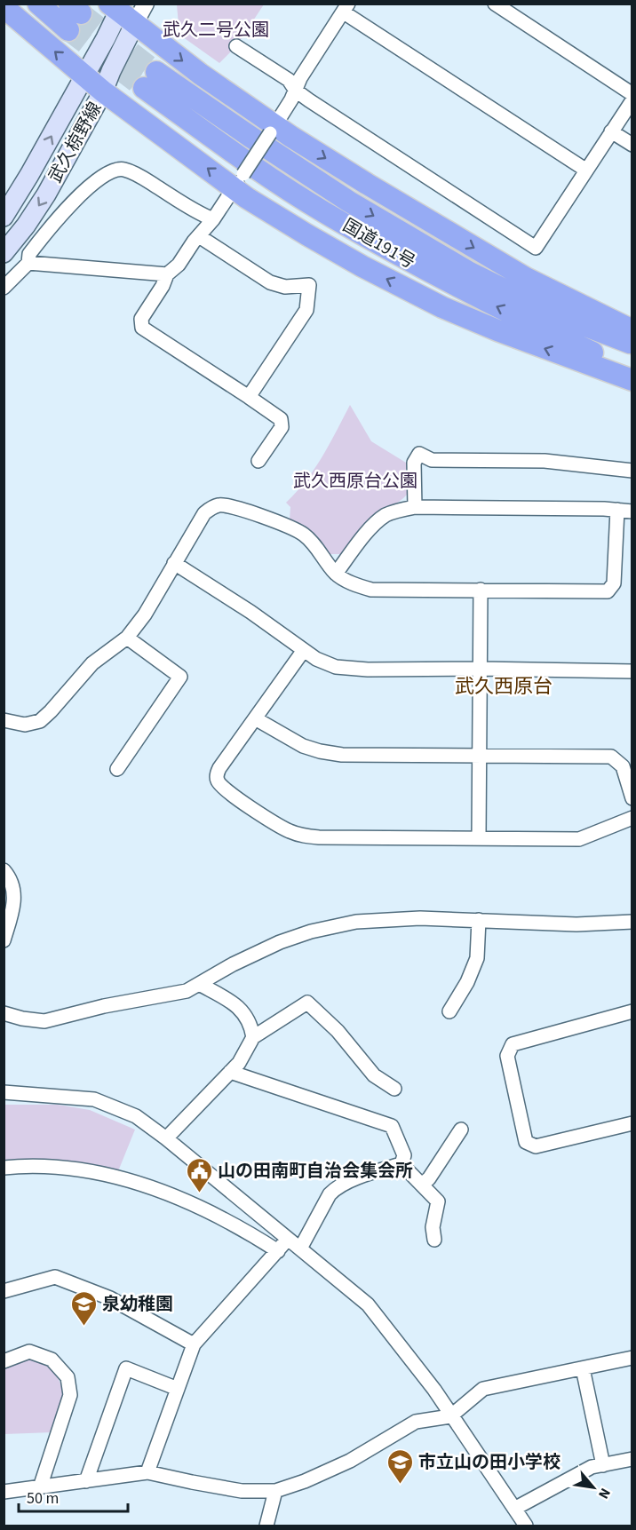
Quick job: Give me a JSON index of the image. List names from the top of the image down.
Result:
{
  "streets": {
    "highway": ["国道191号"],
    "main road": ["武久椋野線"]
  },
  "districts": ["武久西原台"],
  "parks": ["武久二号公園", "武久西原台公園"],
  "places": {
    "public building": ["山の田南町自治会集会所"],
    "school or university": ["泉幼稚園", "市立山の田小学校"]
  },
  "scale_bar": "50 m",
  "north": "bottom right"
}
